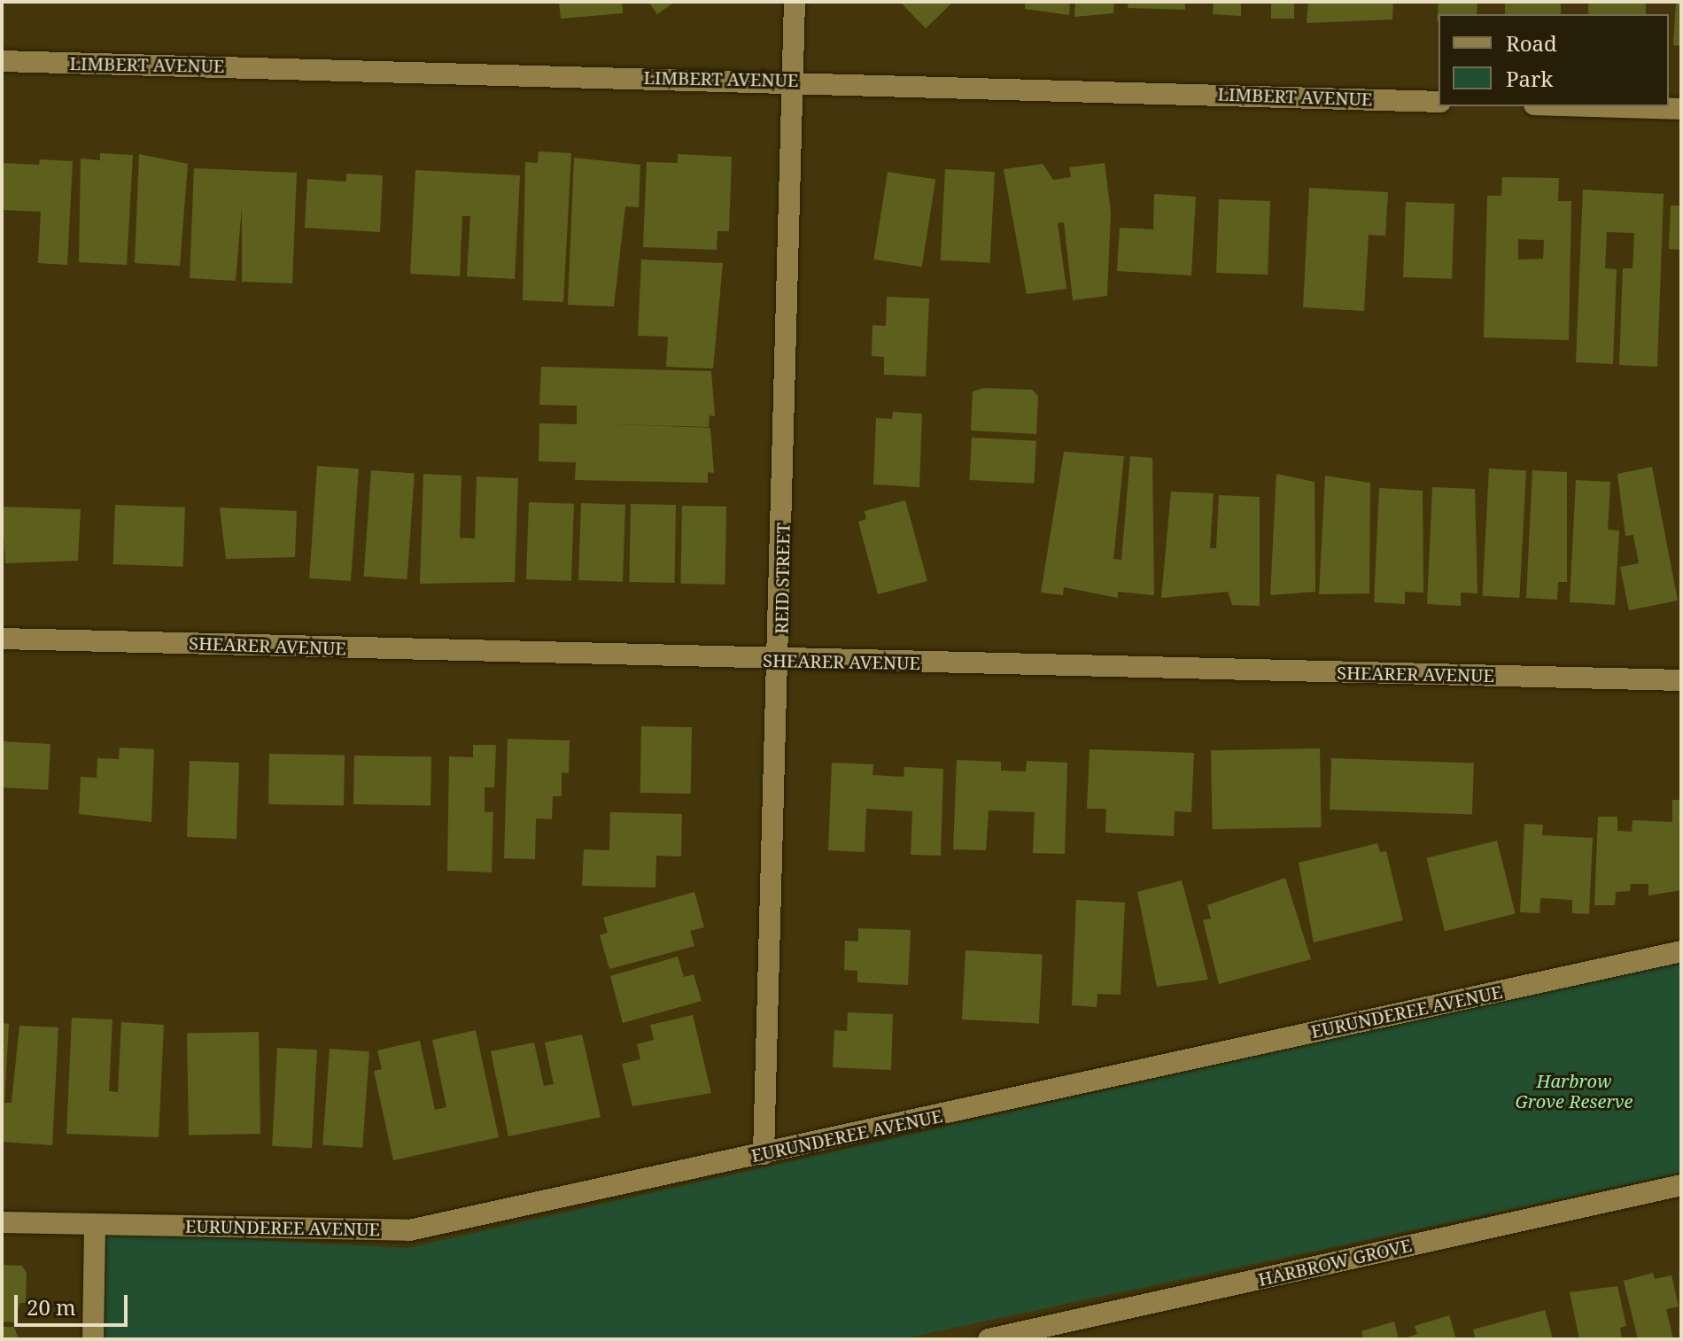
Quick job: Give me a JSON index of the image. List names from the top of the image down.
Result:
{
  "streets": {
    "street": [
      "LIMBERT AVENUE",
      "REID STREET",
      "SHEARER AVENUE",
      "EURUNDEREE AVENUE",
      "HARBROW GROVE"
    ]
  },
  "crossings": [
    ["LIMBERT AVENUE", "REID STREET"],
    ["REID STREET", "SHEARER AVENUE"],
    ["REID STREET", "EURUNDEREE AVENUE"]
  ],
  "parks": ["Harbrow Grove Reserve"],
  "legend": ["Road", "Park"],
  "scale_bar": "20 m"
}
